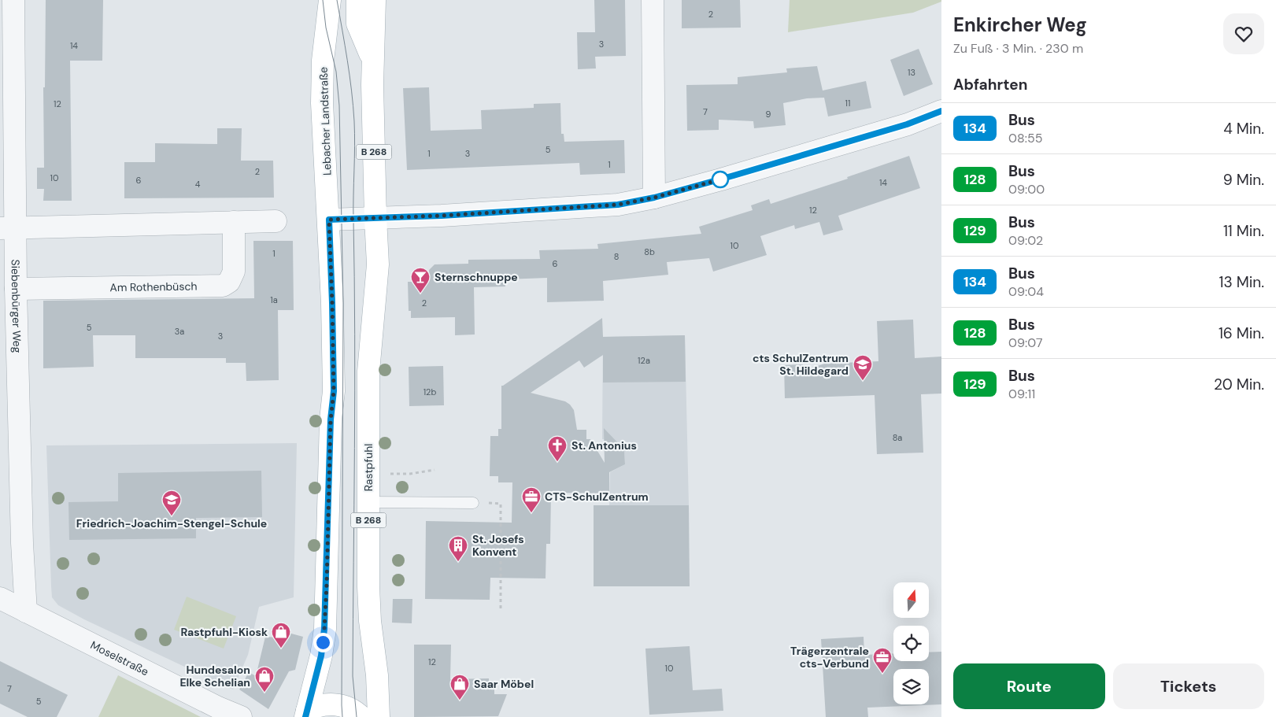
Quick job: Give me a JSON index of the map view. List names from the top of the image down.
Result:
{
  "streets": {
    "main road": ["Lebacher Landstraße", "B 268", "Rastpfuhl"],
    "street": ["Am Rothenbüsch", "Siebenbürger Weg", "Moselstraße"]
  },
  "crossings": [
    ["B 268", "Rastpfuhl"],
    ["Am Rothenbüsch", "Siebenbürger Weg"],
    ["Siebenbürger Weg", "Moselstraße"]
  ],
  "places": {
    "bar": ["Sternschnuppe"],
    "school or university": ["cts SchulZentrum St. Hildegard", "Friedrich-Joachim-Stengel-Schule"],
    "church": ["St. Antonius"],
    "office": ["CTS-SchulZentrum", "Trägerzentrale cts-Verbund"],
    "building": ["St. Josefs Konvent"],
    "shop": ["Rastpfuhl-Kiosk", "Hundesalon Elke Schelian", "Saar Möbel"]
  },
  "lines": ["bus line 134"],
  "house_numbers": [
    "2",
    "3",
    "14",
    "13",
    "11",
    "12",
    "7",
    "9",
    "5",
    "1",
    "3",
    "1",
    "2",
    "10",
    "6",
    "14",
    "4",
    "12",
    "10",
    "8b",
    "1",
    "8",
    "6",
    "1a",
    "2",
    "5",
    "3a",
    "3",
    "12a",
    "12b",
    "8a",
    "12",
    "10",
    "7",
    "5"
  ],
  "north": "top",
  "page": {
    "heading": [
      ["Enkircher Weg", "Zu Fuß · 3 Min. · 230 m"],
      "Abfahrten"
    ],
    "list": [
      {
        "mark": "134",
        "name": "Bus",
        "note": "08:55",
        "value": "4 Min."
      },
      {
        "mark": "128",
        "name": "Bus",
        "note": "09:00",
        "value": "9 Min."
      },
      {
        "mark": "129",
        "name": "Bus",
        "note": "09:02",
        "value": "11 Min."
      },
      {
        "mark": "134",
        "name": "Bus",
        "note": "09:04",
        "value": "13 Min."
      },
      {
        "mark": "128",
        "name": "Bus",
        "note": "09:07",
        "value": "16 Min."
      },
      {
        "mark": "129",
        "name": "Bus",
        "note": "09:11",
        "value": "20 Min."
      }
    ],
    "buttons": ["Route", "Tickets"]
  }
}
